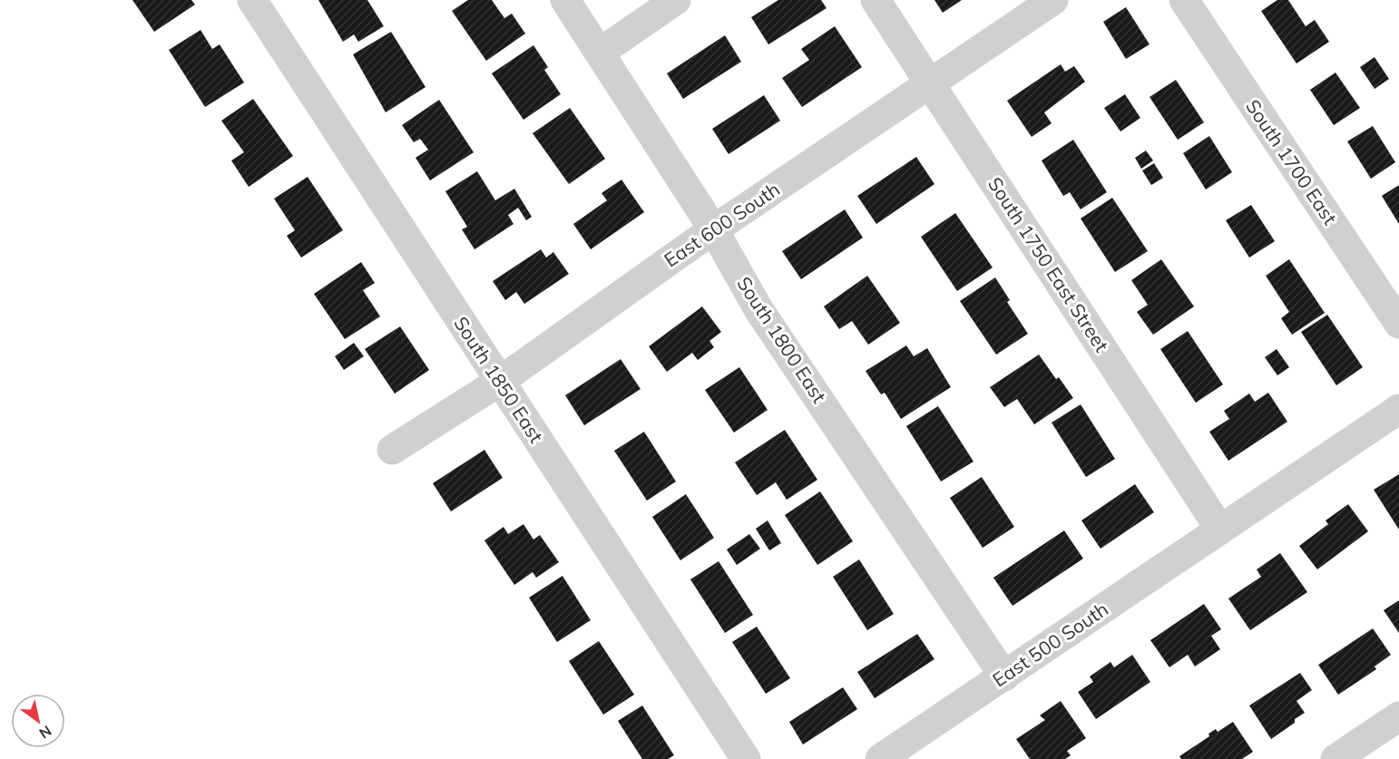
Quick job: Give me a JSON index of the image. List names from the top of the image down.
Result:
{
  "streets": {
    "street": [
      "South 1700 East",
      "East 600 South",
      "South 1750 East Street",
      "South 1800 East",
      "South 1850 East",
      "East 500 South"
    ]
  },
  "crossings": [
    ["East 600 South", "South 1750 East Street"],
    ["East 600 South", "South 1800 East"],
    ["East 600 South", "South 1850 East"],
    ["South 1750 East Street", "East 500 South"],
    ["South 1800 East", "East 500 South"]
  ],
  "north": "bottom right"
}
